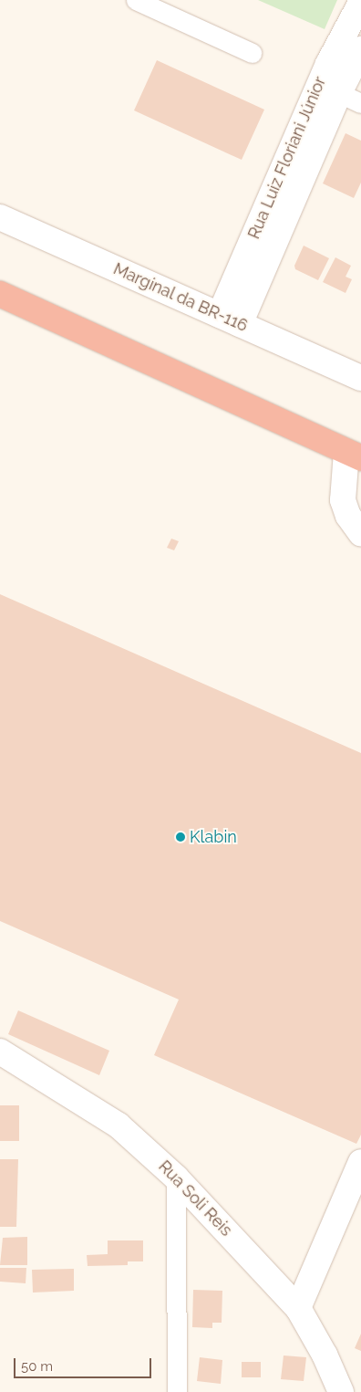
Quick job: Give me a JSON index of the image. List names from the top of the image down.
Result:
{
  "streets": {
    "street": ["Rua Luiz Floriani Júnior", "Marginal da BR-116", "Rua Soli Reis"]
  },
  "crossings": [
    ["Rua Luiz Floriani Júnior", "Marginal da BR-116"]
  ],
  "places": ["Klabin"],
  "scale_bar": "50 m"
}
